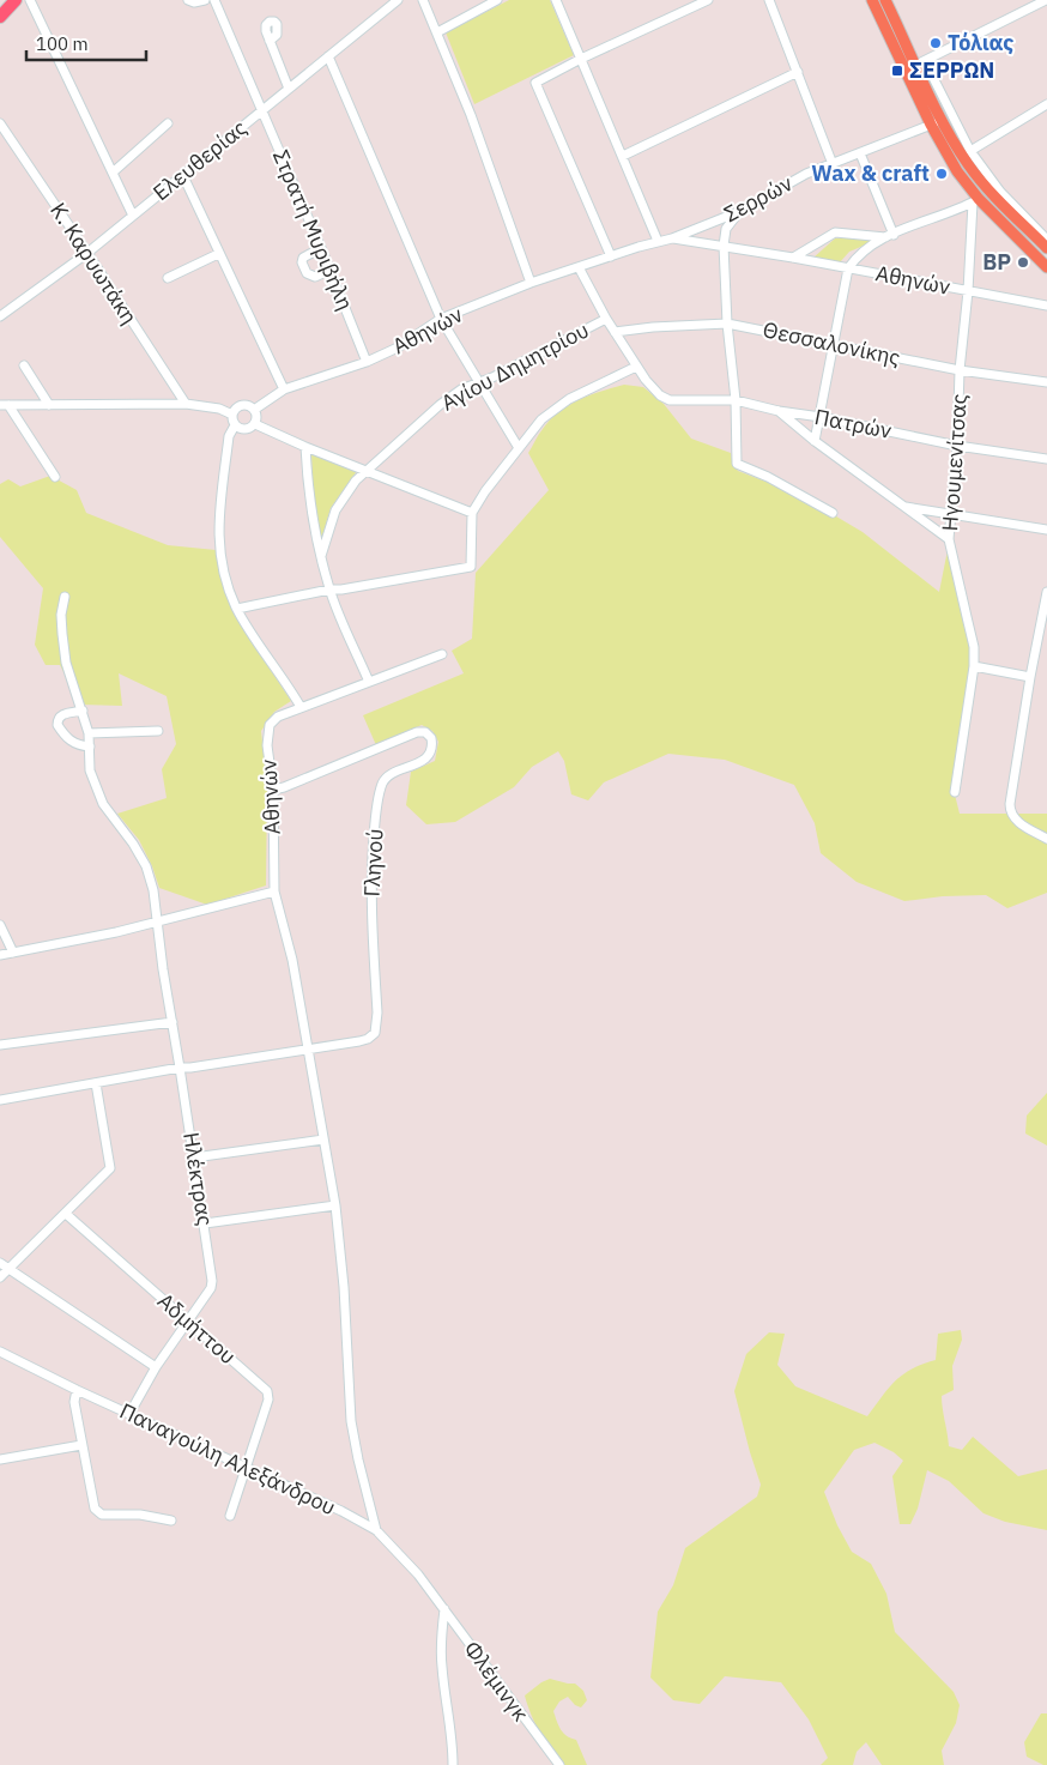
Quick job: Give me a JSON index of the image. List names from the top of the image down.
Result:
{
  "streets": {
    "street": [
      "Ελευθερίας",
      "Σερρών",
      "Στρατή Μυριβήλη",
      "Κ. Καρυωτάκη",
      "Αθηνών",
      "Θεσσαλονίκης",
      "Αγίου Δημητρίου",
      "Πατρών",
      "Ηγουμενίτσας",
      "Γληνού",
      "Ηλέκτρας",
      "Αδμήττου",
      "Παναγούλη Αλεξάνδρου",
      "Φλέμινγκ"
    ]
  },
  "crossings": [
    ["Ελευθερίας", "Στρατή Μυριβήλη"],
    ["Ελευθερίας", "Κ. Καρυωτάκη"],
    ["Σερρών", "Αθηνών"],
    ["Στρατή Μυριβήλη", "Αθηνών"],
    ["Αθηνών", "Ηγουμενίτσας"],
    ["Αθηνών", "Γληνού"],
    ["Αθηνών", "Παναγούλη Αλεξάνδρου"],
    ["Θεσσαλονίκης", "Ηγουμενίτσας"],
    ["Πατρών", "Ηγουμενίτσας"],
    ["Ηλέκτρας", "Αδμήττου"],
    ["Ηλέκτρας", "Παναγούλη Αλεξάνδρου"],
    ["Αδμήττου", "Παναγούλη Αλεξάνδρου"],
    ["Παναγούλη Αλεξάνδρου", "Φλέμινγκ"]
  ],
  "places": {
    "other": ["Τόλιας", "Wax & craft", "BP"],
    "transit": ["ΣΕΡΡΩΝ"]
  },
  "scale_bar": "100 m"
}
